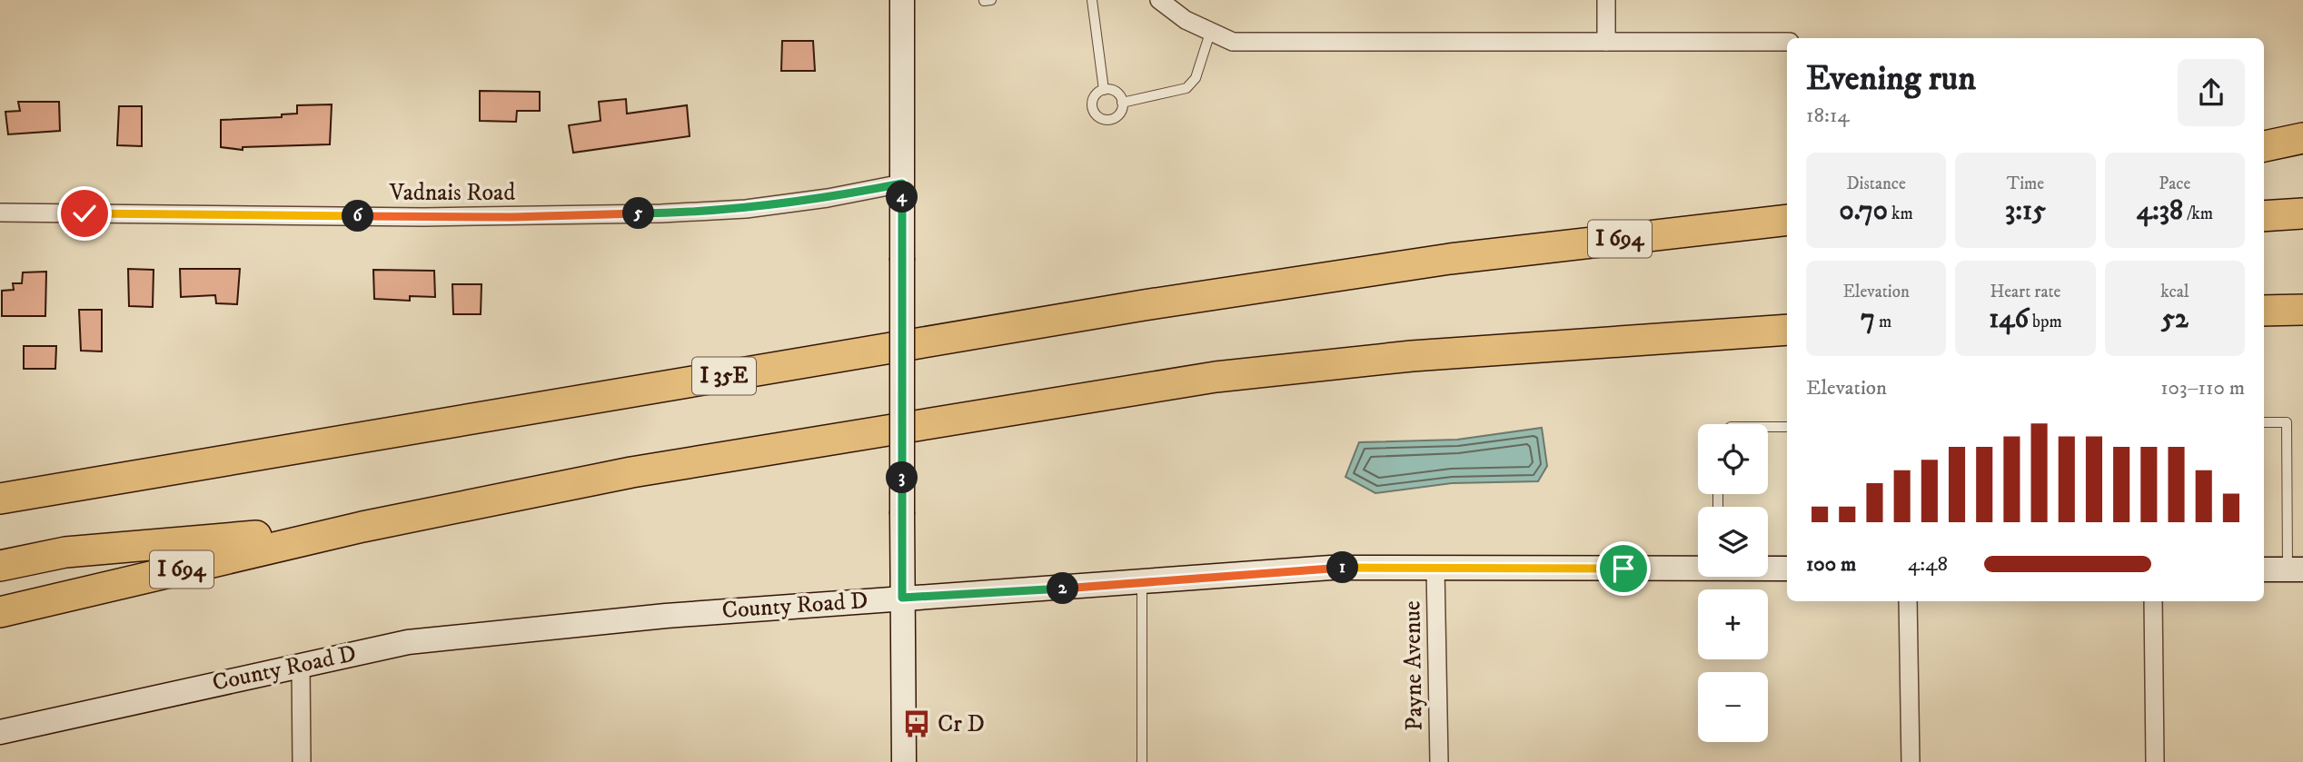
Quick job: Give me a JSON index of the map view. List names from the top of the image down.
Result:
{
  "streets": {
    "highway": ["I 694", "I 35E"],
    "street": ["Vadnais Road", "County Road D", "Payne Avenue"]
  },
  "crossings": [
    ["I 694", "I 35E"],
    ["County Road D", "Payne Avenue"]
  ],
  "places": {
    "bus stop": ["Cr D"]
  },
  "page": {
    "heading": ["Evening run", "18:14"],
    "stats": [
      ["Distance", "0.70 km"],
      ["Time", "3:15"],
      ["Pace", "4:38 /km"],
      ["Elevation", "7 m"],
      ["Heart rate", "146 bpm"],
      ["kcal", "52"]
    ],
    "pins": [
      "4",
      "5",
      "6",
      "3",
      "1",
      "2"
    ],
    "chart": ["Elevation", "103–110 m"],
    "map_buttons": ["+", "−"],
    "list": [
      {
        "name": "100 m",
        "note": "4:48"
      }
    ]
  }
}
